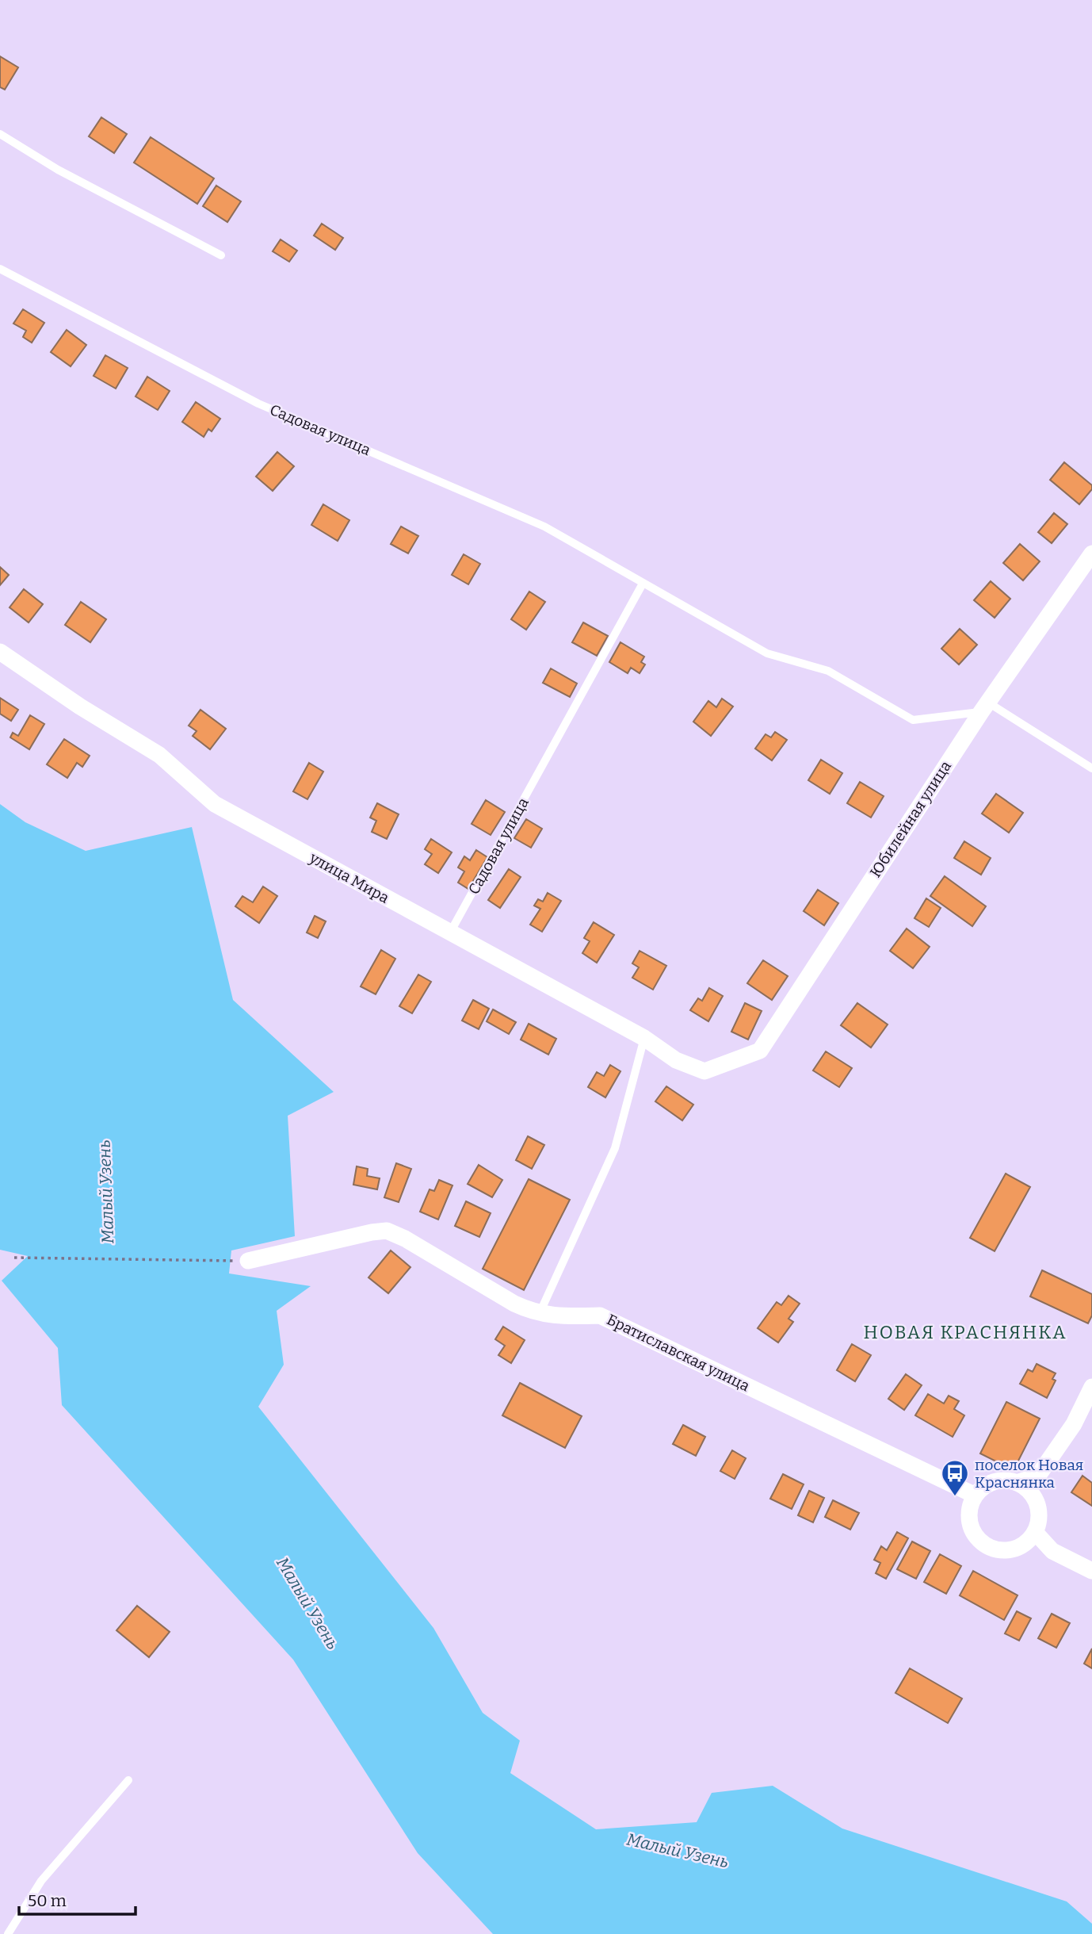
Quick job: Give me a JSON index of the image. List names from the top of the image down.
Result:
{
  "streets": {
    "street": ["Юбилейная улица", "улица Мира", "Братиславская улица"],
    "lane": ["Садовая улица"]
  },
  "crossings": [
    ["Садовая улица", "Юбилейная улица"],
    ["Садовая улица", "улица Мира"],
    ["Юбилейная улица", "улица Мира"]
  ],
  "districts": ["НОВАЯ КРАСНЯНКА"],
  "water": ["Малый Узень"],
  "places": {
    "bus stop": ["поселок Новая Краснянка"]
  },
  "scale_bar": "50 m"
}
